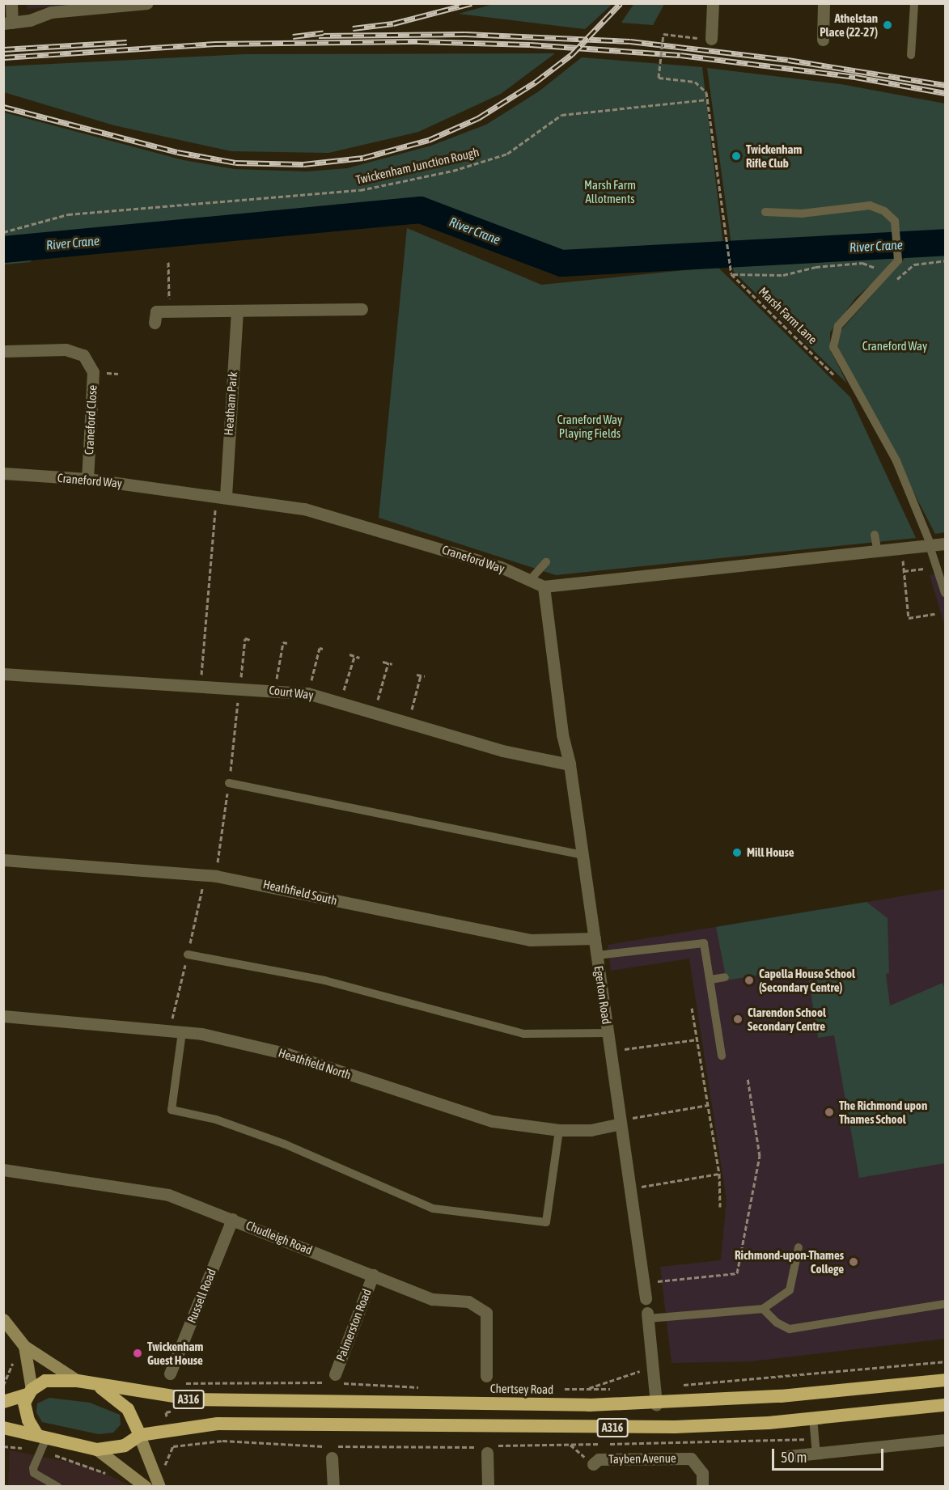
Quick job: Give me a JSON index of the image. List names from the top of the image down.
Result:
{
  "streets": {
    "highway": ["Chertsey Road", "A316"],
    "street": [
      "Heatham Park",
      "Craneford Close",
      "Craneford Way",
      "Court Way",
      "Heathfield South",
      "Egerton Road",
      "Heathfield North",
      "Chudleigh Road",
      "Russell Road",
      "Palmerston Road",
      "Tayben Avenue"
    ],
    "path": ["Twickenham Junction Rough", "Marsh Farm Lane"]
  },
  "crossings": [
    ["Heatham Park", "Craneford Way"],
    ["Craneford Close", "Craneford Way"],
    ["Craneford Way", "Egerton Road"],
    ["Court Way", "Egerton Road"],
    ["Heathfield South", "Egerton Road"],
    ["Egerton Road", "Heathfield North"],
    ["Egerton Road", "Chertsey Road"],
    ["Chudleigh Road", "Russell Road"],
    ["Chudleigh Road", "Palmerston Road"]
  ],
  "water": ["River Crane"],
  "parks": ["Marsh Farm Allotments", "Craneford Way", "Craneford Way Playing Fields"],
  "places": [
    "Athelstan Place (22-27)",
    "Twickenham Rifle Club",
    "Mill House",
    "Capella House School (Secondary Centre)",
    "Clarendon School Secondary Centre",
    "The Richmond upon Thames School",
    "Richmond-upon-Thames College",
    "Twickenham Guest House"
  ],
  "scale_bar": "50 m"
}
